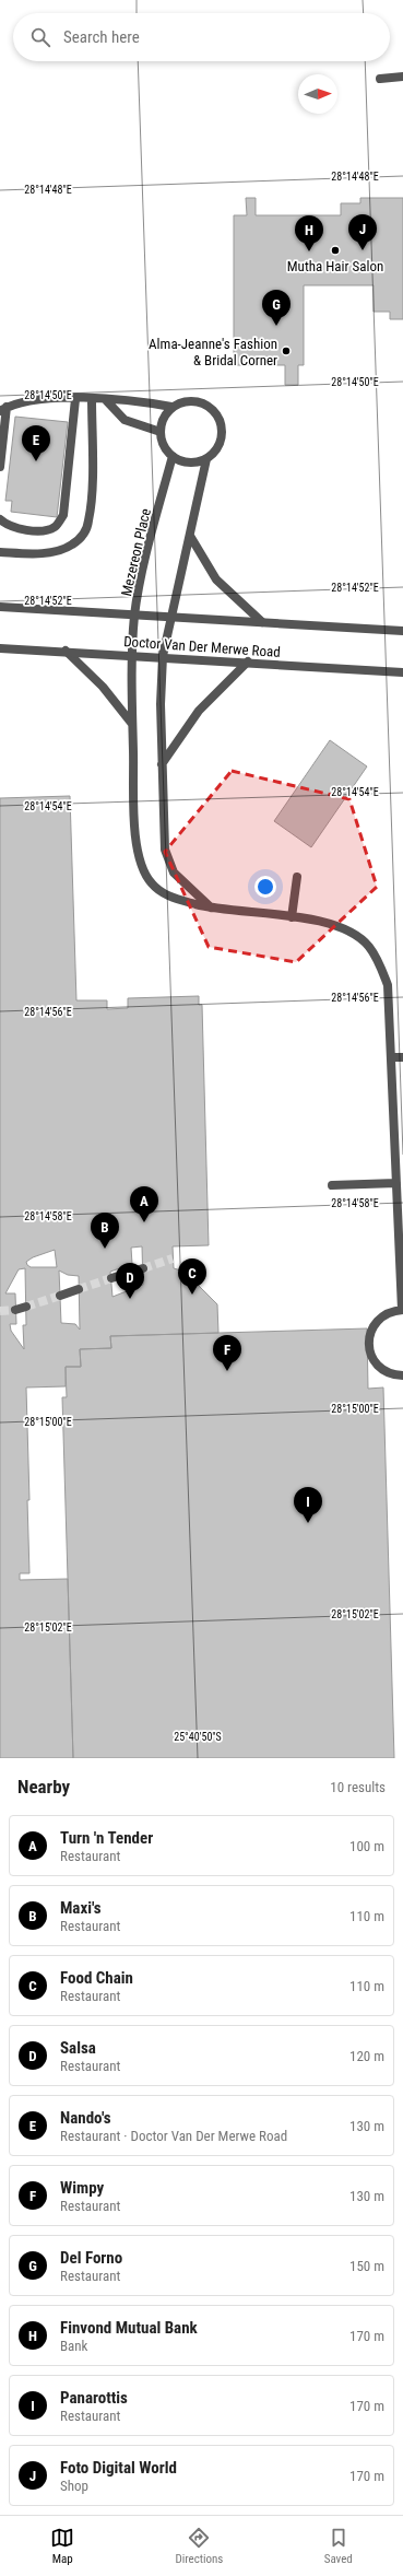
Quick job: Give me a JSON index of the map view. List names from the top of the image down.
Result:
{
  "streets": {
    "street": ["Mezereon Place", "Doctor Van Der Merwe Road"]
  },
  "crossings": [
    ["Mezereon Place", "Doctor Van Der Merwe Road"]
  ],
  "places": ["Mutha Hair Salon", "Alma-Jeanne's Fashion & Bridal Corner"],
  "north": "right",
  "page": {
    "search": "Search here",
    "pins": [
      "J",
      "H",
      "G",
      "E",
      "A",
      "B",
      "C",
      "D",
      "F",
      "I"
    ],
    "heading": ["Nearby", "10 results"],
    "list": [
      {
        "mark": "A",
        "name": "Turn 'n Tender",
        "note": "Restaurant",
        "value": "100 m"
      },
      {
        "mark": "B",
        "name": "Maxi's",
        "note": "Restaurant",
        "value": "110 m"
      },
      {
        "mark": "C",
        "name": "Food Chain",
        "note": "Restaurant",
        "value": "110 m"
      },
      {
        "mark": "D",
        "name": "Salsa",
        "note": "Restaurant",
        "value": "120 m"
      },
      {
        "mark": "E",
        "name": "Nando's",
        "note": "Restaurant · Doctor Van Der Merwe Road",
        "value": "130 m"
      },
      {
        "mark": "F",
        "name": "Wimpy",
        "note": "Restaurant",
        "value": "130 m"
      },
      {
        "mark": "G",
        "name": "Del Forno",
        "note": "Restaurant",
        "value": "150 m"
      },
      {
        "mark": "H",
        "name": "Finvond Mutual Bank",
        "note": "Bank",
        "value": "170 m"
      },
      {
        "mark": "I",
        "name": "Panarottis",
        "note": "Restaurant",
        "value": "170 m"
      },
      {
        "mark": "J",
        "name": "Foto Digital World",
        "note": "Shop",
        "value": "170 m"
      }
    ],
    "nav": ["Map", "Directions", "Saved"]
  },
  "coordinates": [
    "28°14'48\"E",
    "28°14'50\"E",
    "28°14'52\"E",
    "28°14'54\"E",
    "28°14'56\"E",
    "28°14'58\"E",
    "28°15'00\"E",
    "28°15'02\"E",
    "25°40'50\"S"
  ]
}
